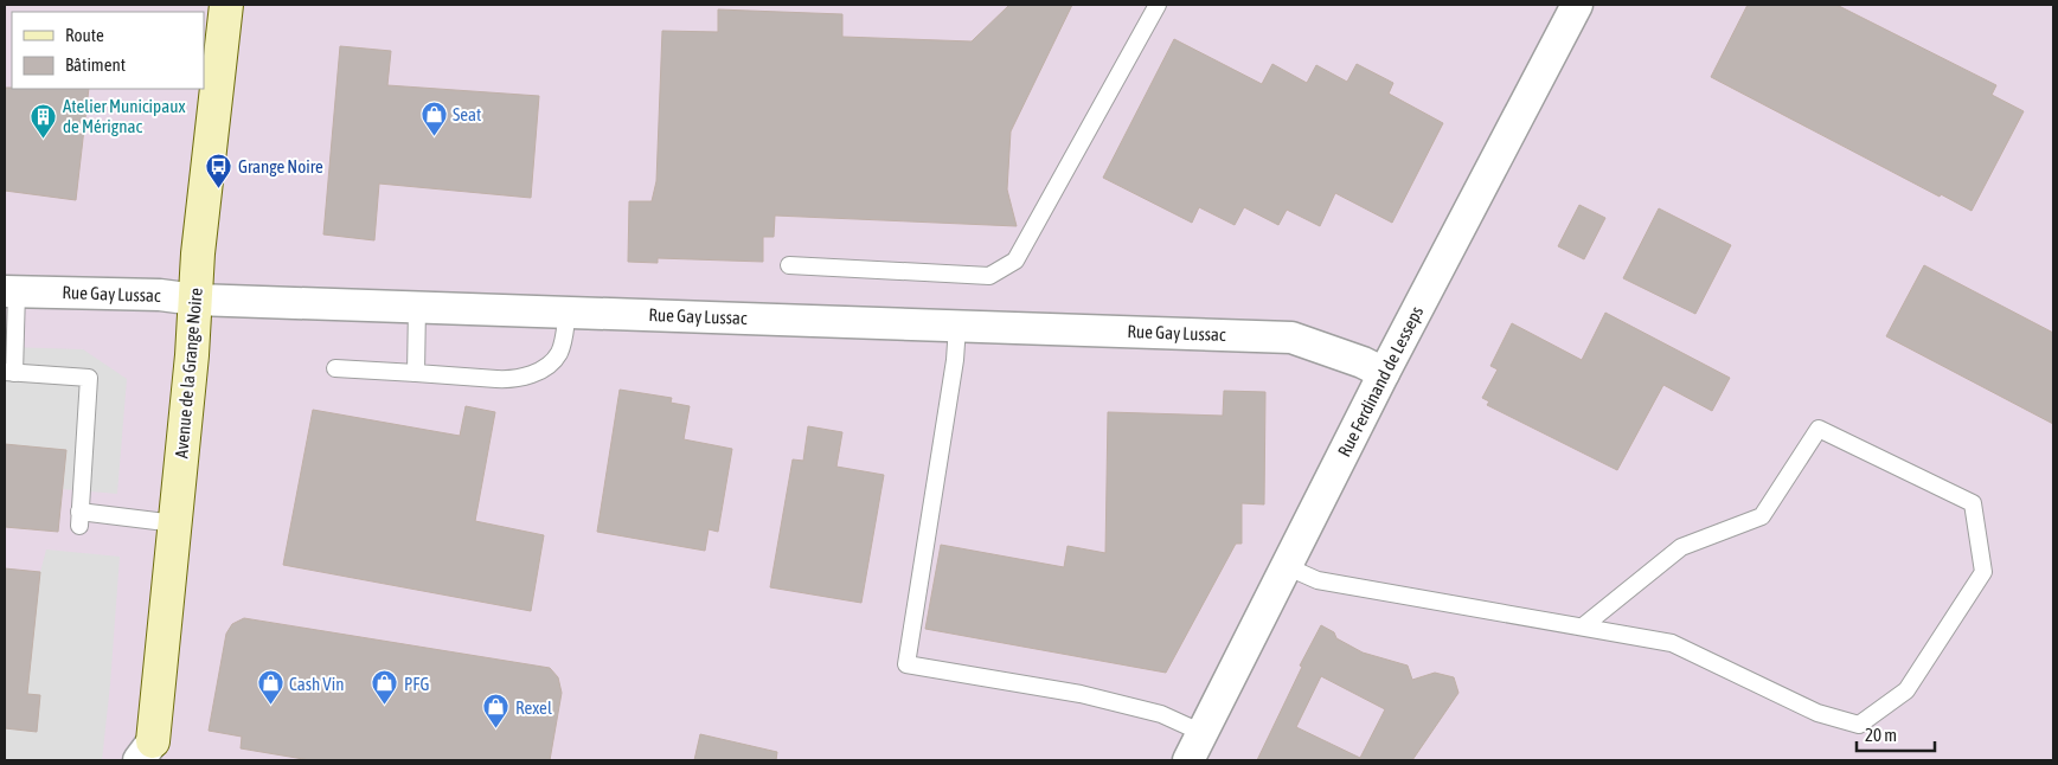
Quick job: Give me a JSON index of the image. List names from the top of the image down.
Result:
{
  "streets": {
    "street": ["Rue Gay Lussac", "Avenue de la Grange Noire", "Rue Ferdinand de Lesseps"]
  },
  "crossings": [
    ["Rue Gay Lussac", "Avenue de la Grange Noire"],
    ["Rue Gay Lussac", "Rue Ferdinand de Lesseps"]
  ],
  "places": {
    "shop": [
      "Seat",
      "Cash Vin",
      "PFG",
      "Rexel"
    ],
    "building": ["Atelier Municipaux de Mérignac"],
    "bus stop": ["Grange Noire"]
  },
  "legend": ["Route", "Bâtiment"],
  "scale_bar": "20 m"
}
